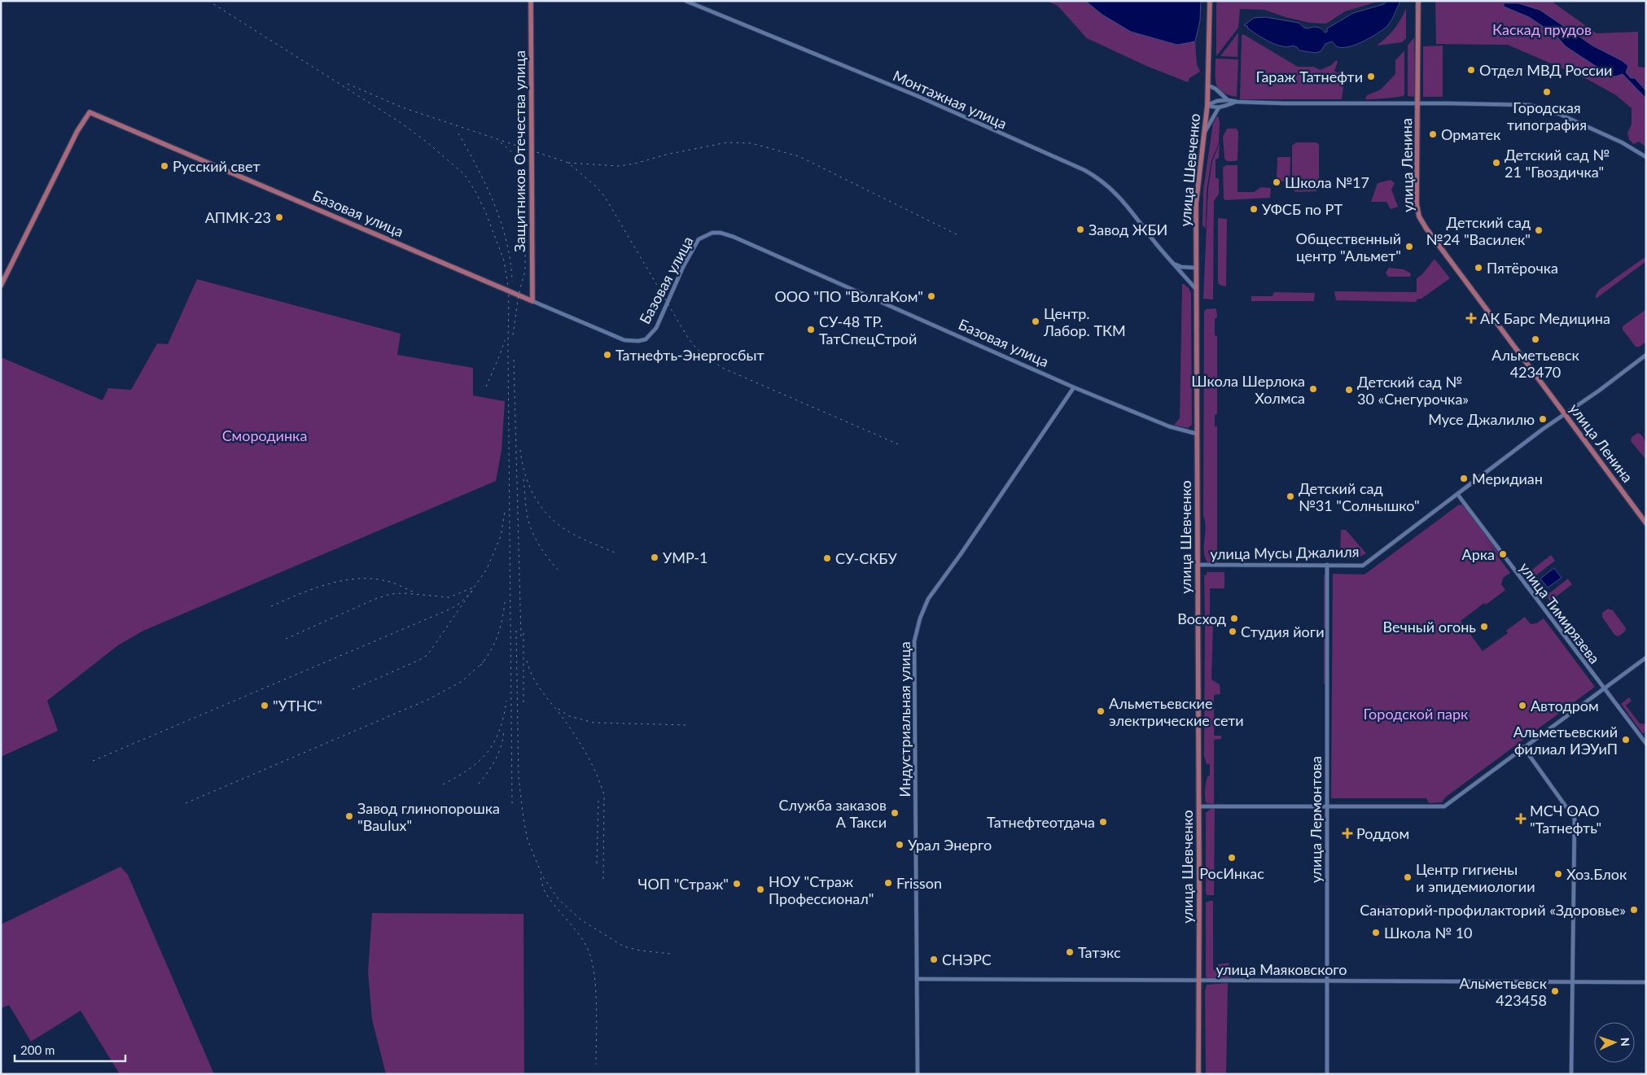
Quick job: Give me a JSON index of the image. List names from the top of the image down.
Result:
{
  "streets": {
    "main road": [
      "Защитников Отечества улица",
      "улица Ленина",
      "улица Шевченко",
      "Базовая улица"
    ],
    "street": [
      "Монтажная улица",
      "улица Мусы Джалиля",
      "улица Тимирязева",
      "Индустриальная улица",
      "улица Лермонтова",
      "улица Маяковского"
    ]
  },
  "crossings": [
    ["Монтажная улица", "улица Шевченко"],
    ["Защитников Отечества улица", "Базовая улица"],
    ["улица Ленина", "улица Мусы Джалиля"],
    ["улица Шевченко", "Базовая улица"],
    ["улица Шевченко", "улица Мусы Джалиля"],
    ["улица Шевченко", "улица Маяковского"],
    ["Базовая улица", "Индустриальная улица"],
    ["улица Мусы Джалиля", "улица Тимирязева"],
    ["улица Мусы Джалиля", "улица Лермонтова"],
    ["Индустриальная улица", "улица Маяковского"],
    ["улица Лермонтова", "улица Маяковского"]
  ],
  "parks": ["Каскад прудов", "Смородинка", "Городской парк"],
  "places": {
    "other": [
      "Отдел МВД России",
      "Гараж Татнефти",
      "Городская типография",
      "Орматек",
      "Детский сад № 21 \"Гвоздичка\"",
      "Русский свет",
      "Школа №17",
      "УФСБ по РТ",
      "АПМК-23",
      "Завод ЖБИ",
      "Детский сад №24 \"Василек\"",
      "Общественный центр \"Альмет\"",
      "Пятёрочка",
      "ООО \"ПО \"ВолгаКом\"",
      "Центр. Лабор. ТКМ",
      "СУ-48 ТР. ТатСпецСтрой",
      "Альметьевск 423470",
      "Татнефть-Энергосбыт",
      "Школа Шерлока Холмса",
      "Детский сад № 30 «Снегурочка»",
      "Мусе Джалилю",
      "Меридиан",
      "Детский сад №31 \"Солнышко\"",
      "Арка",
      "УМР-1",
      "СУ-СКБУ",
      "Восход",
      "Вечный огонь",
      "Студия йоги",
      "\"УТНС\"",
      "Автодром",
      "Альметьевские электрические сети",
      "Альметьевский филиал ИЭУиП",
      "Служба заказов А Такси",
      "Завод глинопорошка \"Baulux\"",
      "Татнефтеотдача",
      "Урал Энерго",
      "РосИнкас",
      "Хоз.Блок",
      "Центр гигиены и эпидемиологии",
      "Frisson",
      "ЧОП \"Страж\"",
      "НОУ \"Страж Профессионал\"",
      "Санаторий-профилакторий «Здоровье»",
      "Школа № 10",
      "Татэкс",
      "СНЭРС",
      "Альметьевск 423458"
    ],
    "health": ["АК Барс Медицина", "МСЧ ОАО \"Татнефть\"", "Роддом"]
  },
  "scale_bar": "200 m",
  "north": "right"
}
